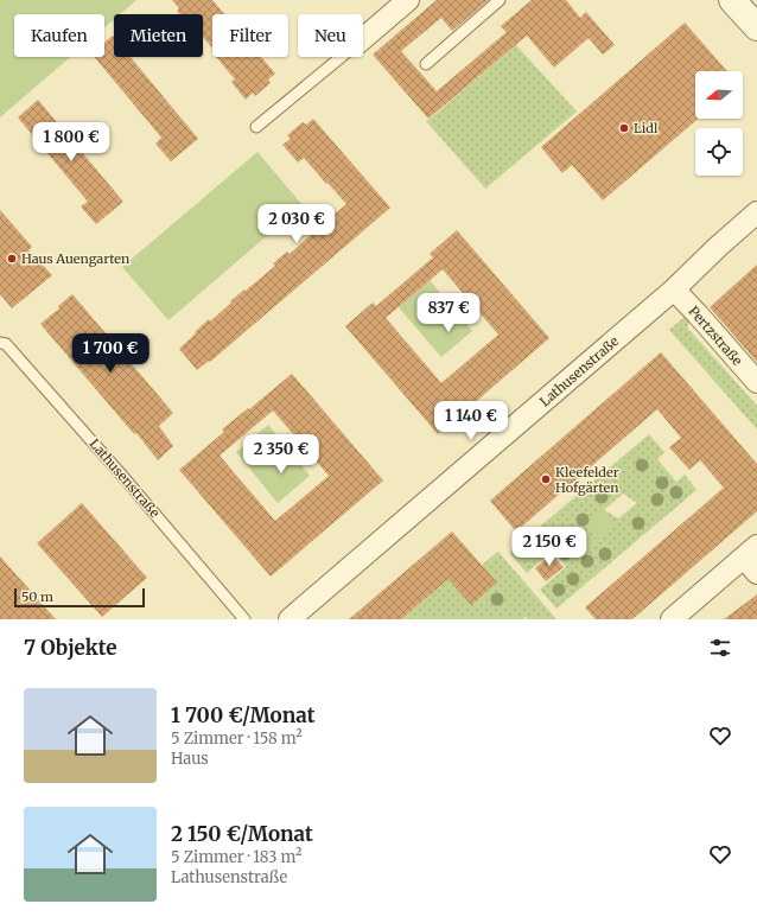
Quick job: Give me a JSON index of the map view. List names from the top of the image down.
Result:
{
  "streets": {
    "street": ["Pertzstraße", "Lathusenstraße"]
  },
  "crossings": [
    ["Pertzstraße", "Lathusenstraße"]
  ],
  "places": ["Lidl", "Haus Auengarten", "Kleefelder Hofgärten"],
  "scale_bar": "50 m",
  "north": "left",
  "page": {
    "chip": [
      "Kaufen",
      "Mieten",
      "Filter",
      "Neu"
    ],
    "price": [
      "1 800 €",
      "2 030 €",
      "837 €",
      "1 700 €",
      "1 140 €",
      "2 350 €",
      "2 150 €"
    ],
    "scale": "50 m",
    "heading": "7 Objekte",
    "list": [
      {
        "name": "1 700 €/Monat",
        "note": "5 Zimmer · 158 m² · Haus"
      },
      {
        "name": "2 150 €/Monat",
        "note": "5 Zimmer · 183 m² · Lathusenstraße"
      }
    ]
  }
}
